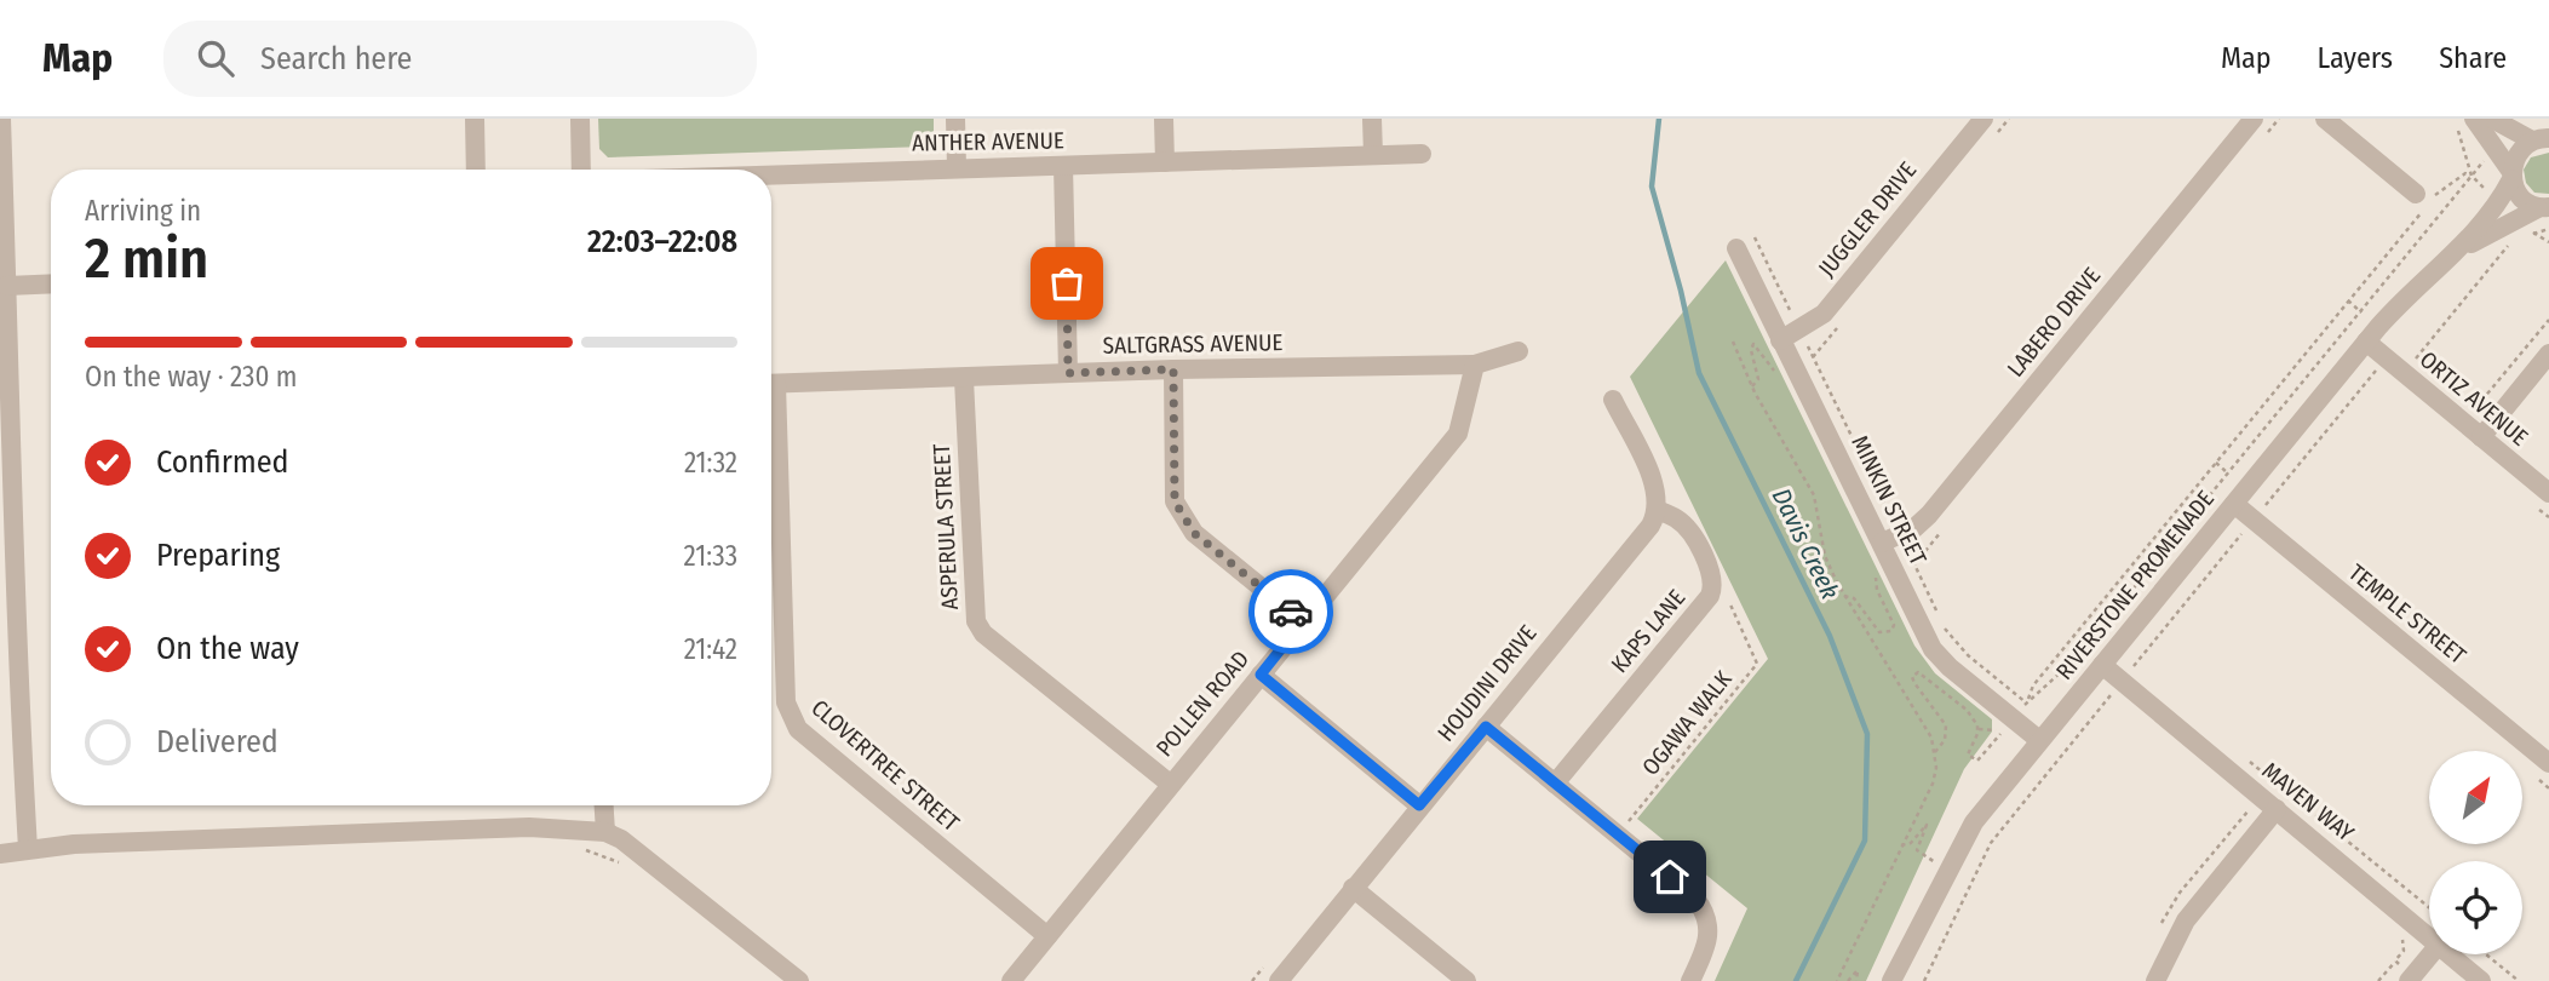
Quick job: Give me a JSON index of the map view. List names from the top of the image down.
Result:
{
  "streets": {
    "street": [
      "ANTHER AVENUE",
      "JUGGLER DRIVE",
      "LABERO DRIVE",
      "SALTGRASS AVENUE",
      "ORTIZ AVENUE",
      "MINKIN STREET",
      "ASPERULA STREET",
      "RIVERSTONE PROMENADE",
      "TEMPLE STREET",
      "KAPS LANE",
      "HOUDINI DRIVE",
      "POLLEN ROAD",
      "CLOVERTREE STREET",
      "MAVEN WAY"
    ],
    "path": ["OGAWA WALK"]
  },
  "crossings": [
    ["JUGGLER DRIVE", "MINKIN STREET"],
    ["LABERO DRIVE", "MINKIN STREET"],
    ["SALTGRASS AVENUE", "ASPERULA STREET"],
    ["SALTGRASS AVENUE", "POLLEN ROAD"],
    ["ORTIZ AVENUE", "RIVERSTONE PROMENADE"],
    ["MINKIN STREET", "RIVERSTONE PROMENADE"],
    ["ASPERULA STREET", "POLLEN ROAD"],
    ["RIVERSTONE PROMENADE", "TEMPLE STREET"],
    ["RIVERSTONE PROMENADE", "MAVEN WAY"],
    ["KAPS LANE", "HOUDINI DRIVE"],
    ["KAPS LANE", "OGAWA WALK"],
    ["POLLEN ROAD", "CLOVERTREE STREET"]
  ],
  "water": ["Davis Creek"],
  "north": "top right",
  "page": {
    "header": "Map",
    "search": "Search here",
    "nav": ["Map", "Layers", "Share"],
    "heading": ["2 min", "Arriving in", "22:03–22:08"],
    "bar": "On the way · 230 m",
    "list": [
      ["Confirmed", "21:32"],
      ["Preparing", "21:33"],
      ["On the way", "21:42"],
      "Delivered"
    ]
  }
}
